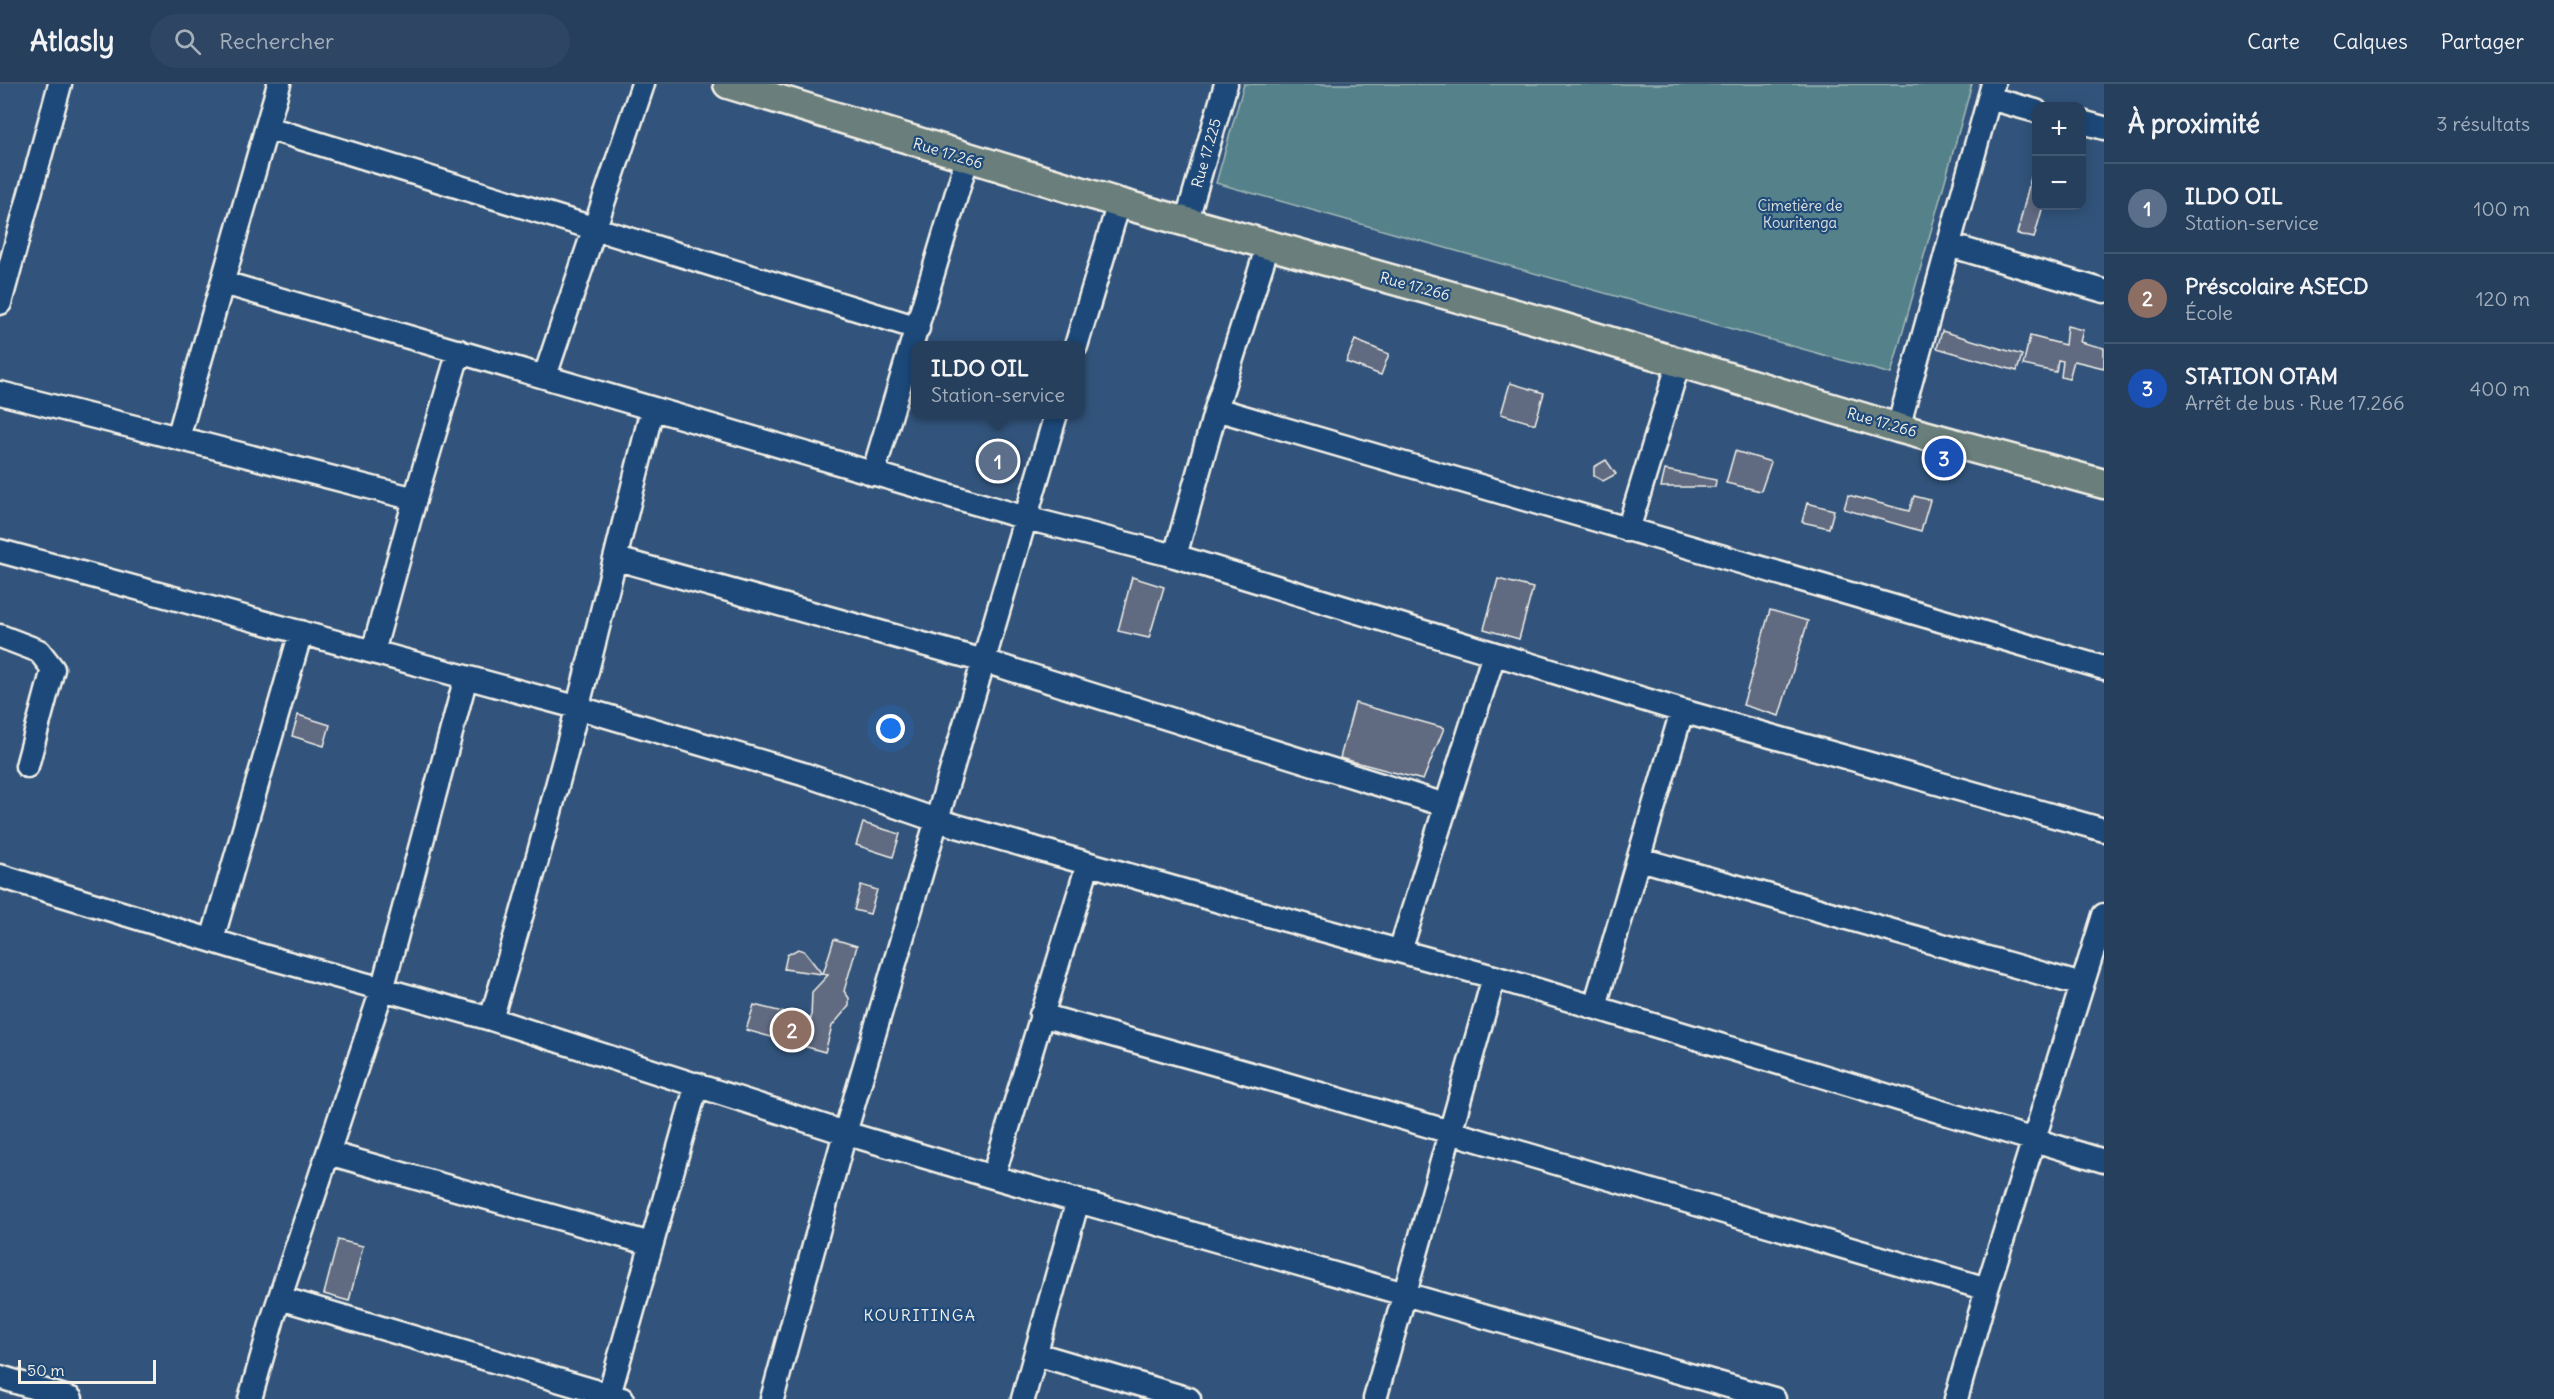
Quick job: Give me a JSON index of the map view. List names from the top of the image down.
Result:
{
  "streets": {
    "main road": ["Rue 17.266"],
    "street": ["Rue 17.225"]
  },
  "crossings": [
    ["Rue 17.266", "Rue 17.225"]
  ],
  "districts": ["KOURITINGA"],
  "parks": ["Cimetière de Kouritenga"],
  "scale_bar": "50 m",
  "page": {
    "header": "Atlasly",
    "search": "Rechercher",
    "nav": ["Carte", "Calques", "Partager"],
    "heading": ["À proximité", "3 résultats"],
    "map_buttons": ["+", "−"],
    "list": [
      {
        "mark": "1",
        "name": "ILDO OIL",
        "note": "Station-service",
        "value": "100 m"
      },
      {
        "mark": "2",
        "name": "Préscolaire ASECD",
        "note": "École",
        "value": "120 m"
      },
      {
        "mark": "3",
        "name": "STATION OTAM",
        "note": "Arrêt de bus · Rue 17.266",
        "value": "400 m"
      }
    ],
    "popup": ["ILDO OIL", "Station-service"],
    "pins": ["3", "1", "2"],
    "scale": "50 m"
  }
}
